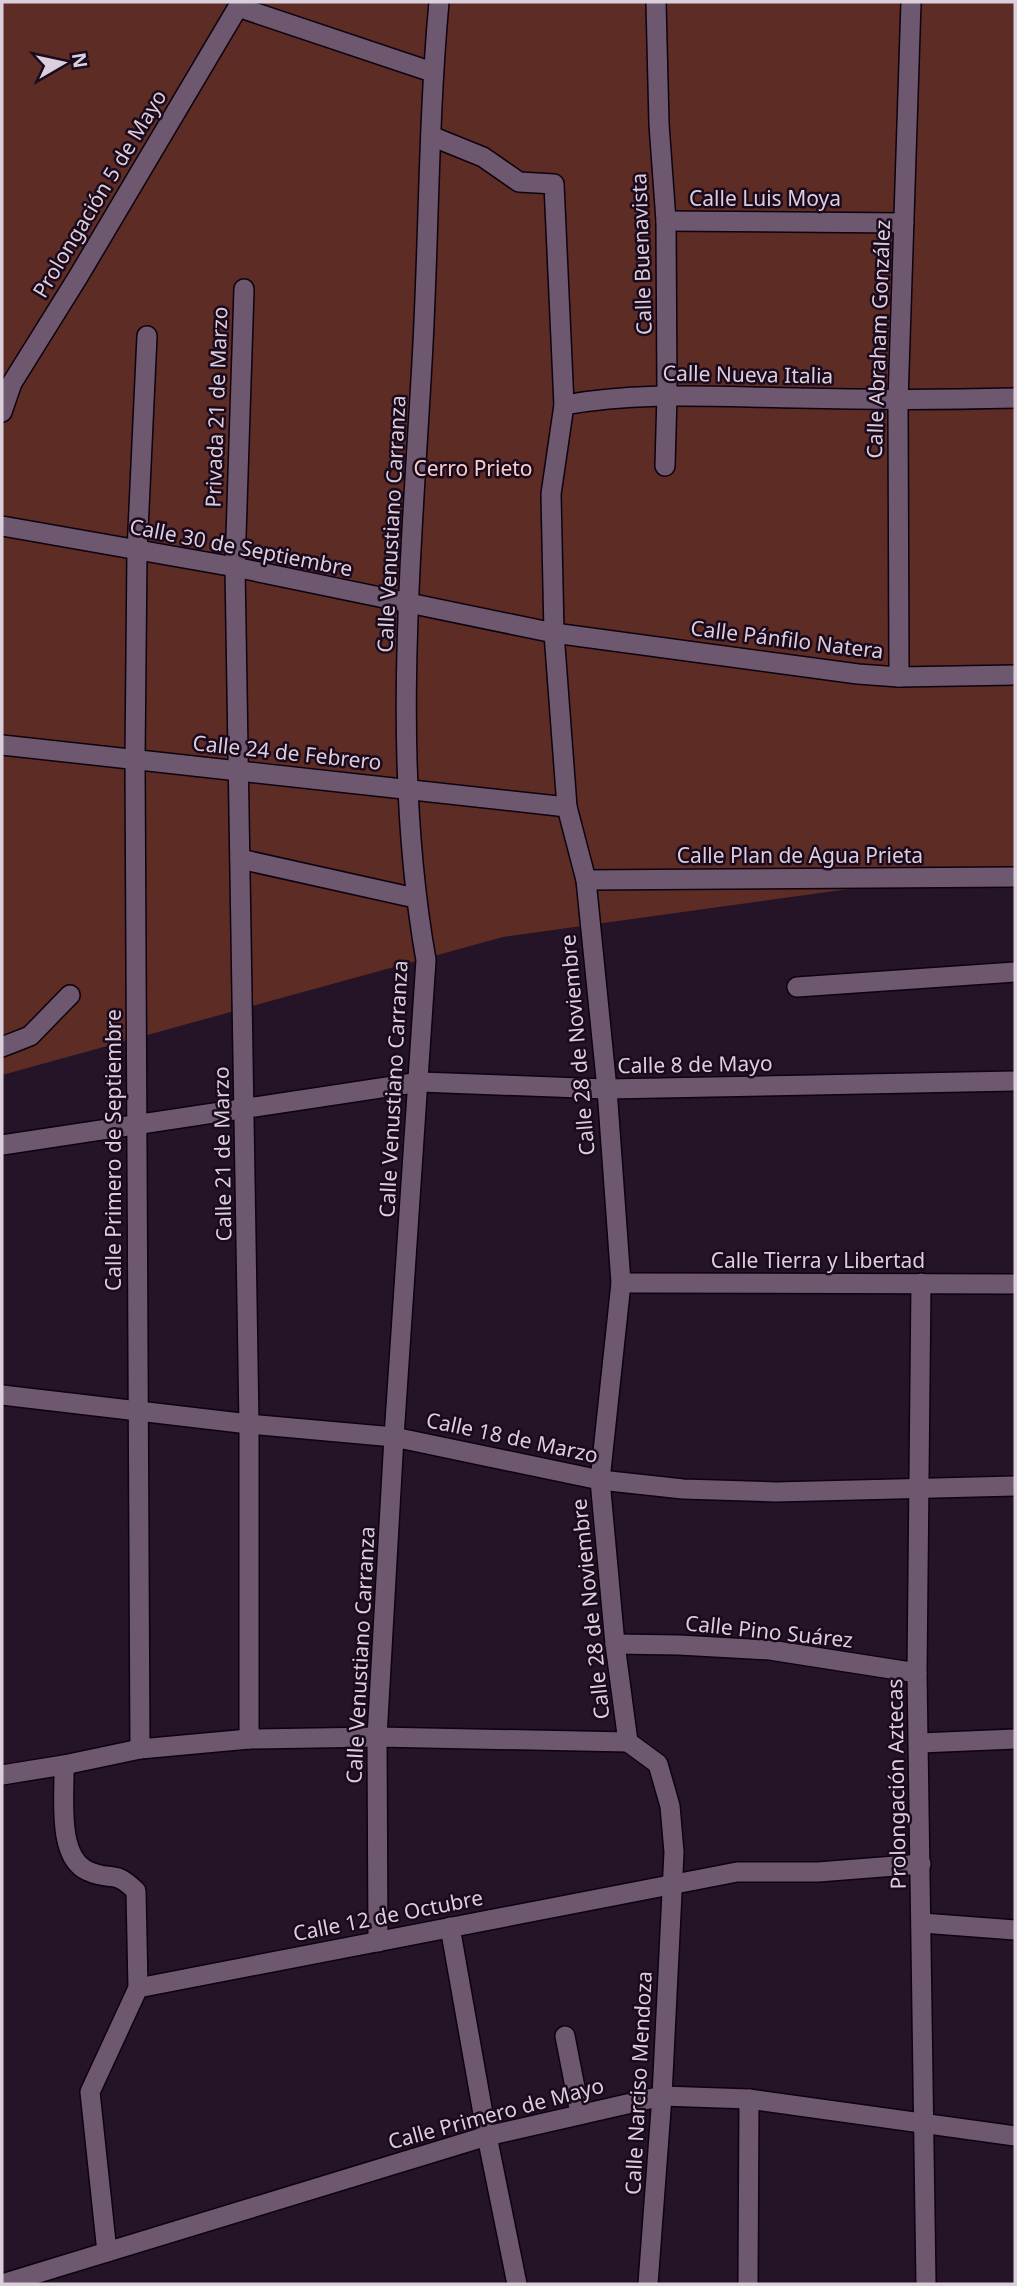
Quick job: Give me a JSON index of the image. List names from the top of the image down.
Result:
{
  "streets": {
    "street": [
      "Prolongación 5 de Mayo",
      "Calle Luis Moya",
      "Calle Buenavista",
      "Calle Abraham González",
      "Calle Nueva Italia",
      "Privada 21 de Marzo",
      "Calle Venustiano Carranza",
      "Calle 30 de Septiembre",
      "Calle Pánfilo Natera",
      "Calle 24 de Febrero",
      "Calle Plan de Agua Prieta",
      "Calle 28 de Noviembre",
      "Calle 8 de Mayo",
      "Calle Primero de Septiembre",
      "Calle 21 de Marzo",
      "Calle Tierra y Libertad",
      "Calle 18 de Marzo",
      "Calle Pino Suárez",
      "Prolongación Aztecas",
      "Calle 12 de Octubre",
      "Calle Narciso Mendoza",
      "Calle Primero de Mayo"
    ]
  },
  "crossings": [
    ["Calle Luis Moya", "Calle Buenavista"],
    ["Calle Luis Moya", "Calle Abraham González"],
    ["Calle Buenavista", "Calle Nueva Italia"],
    ["Calle Abraham González", "Calle Nueva Italia"],
    ["Calle Abraham González", "Calle Pánfilo Natera"],
    ["Calle Nueva Italia", "Calle 28 de Noviembre"],
    ["Privada 21 de Marzo", "Calle 30 de Septiembre"],
    ["Privada 21 de Marzo", "Calle 21 de Marzo"],
    ["Calle Venustiano Carranza", "Calle 30 de Septiembre"],
    ["Calle Venustiano Carranza", "Calle 24 de Febrero"],
    ["Calle Venustiano Carranza", "Calle 28 de Noviembre"],
    ["Calle Venustiano Carranza", "Calle 8 de Mayo"],
    ["Calle Venustiano Carranza", "Calle 18 de Marzo"],
    ["Calle Venustiano Carranza", "Calle 12 de Octubre"],
    ["Calle 30 de Septiembre", "Calle Pánfilo Natera"],
    ["Calle 30 de Septiembre", "Calle 28 de Noviembre"],
    ["Calle 30 de Septiembre", "Calle Primero de Septiembre"],
    ["Calle 30 de Septiembre", "Calle 21 de Marzo"],
    ["Calle Pánfilo Natera", "Calle 28 de Noviembre"],
    ["Calle 24 de Febrero", "Calle 28 de Noviembre"],
    ["Calle 24 de Febrero", "Calle Primero de Septiembre"],
    ["Calle 24 de Febrero", "Calle 21 de Marzo"],
    ["Calle Plan de Agua Prieta", "Calle 28 de Noviembre"],
    ["Calle 28 de Noviembre", "Calle 8 de Mayo"],
    ["Calle 28 de Noviembre", "Calle Tierra y Libertad"],
    ["Calle 28 de Noviembre", "Calle 18 de Marzo"],
    ["Calle 28 de Noviembre", "Calle Pino Suárez"],
    ["Calle 28 de Noviembre", "Calle 12 de Octubre"],
    ["Calle 28 de Noviembre", "Calle Narciso Mendoza"],
    ["Calle 8 de Mayo", "Calle Primero de Septiembre"],
    ["Calle 8 de Mayo", "Calle 21 de Marzo"],
    ["Calle Primero de Septiembre", "Calle 18 de Marzo"],
    ["Calle 21 de Marzo", "Calle 18 de Marzo"],
    ["Calle Tierra y Libertad", "Prolongación Aztecas"],
    ["Calle 18 de Marzo", "Prolongación Aztecas"],
    ["Calle Pino Suárez", "Prolongación Aztecas"],
    ["Prolongación Aztecas", "Calle 12 de Octubre"],
    ["Prolongación Aztecas", "Calle Primero de Mayo"],
    ["Calle 12 de Octubre", "Calle Narciso Mendoza"],
    ["Calle Narciso Mendoza", "Calle Primero de Mayo"]
  ],
  "parks": ["Cerro Prieto"],
  "north": "right"
}
